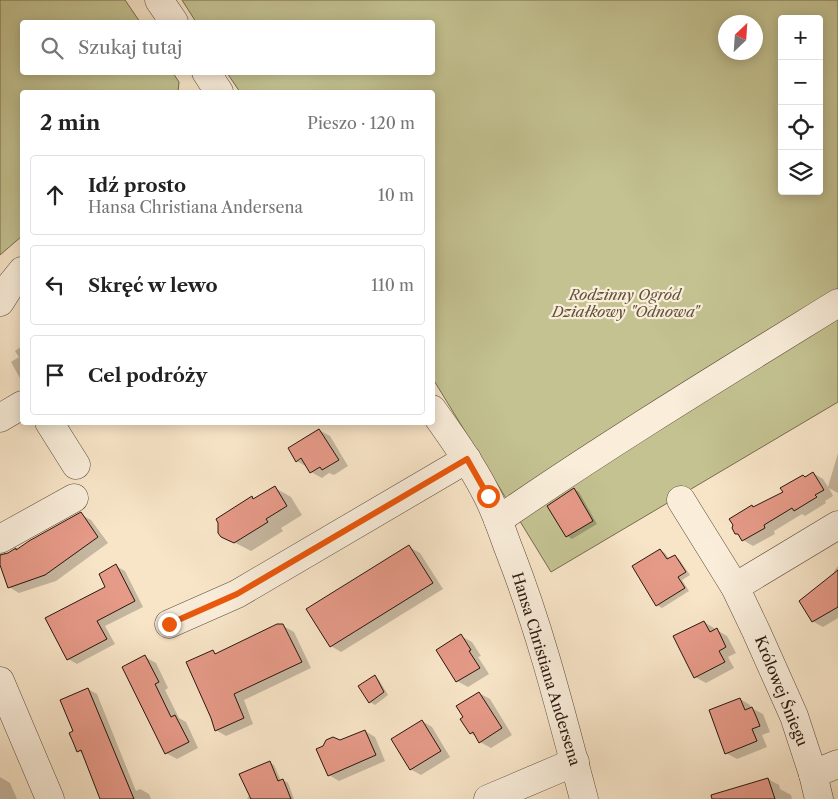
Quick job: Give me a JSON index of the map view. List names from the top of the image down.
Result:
{
  "streets": {
    "street": ["Hansa Christiana Andersena", "Królowej Śniegu"]
  },
  "parks": ["Rodzinny Ogród Działkowy \"Odnowa\""],
  "north": "top right",
  "page": {
    "map_buttons": ["+", "−"],
    "search": "Szukaj tutaj",
    "heading": ["2 min", "Pieszo · 120 m"],
    "list": [
      ["Idź prosto", "Hansa Christiana Andersena", "10 m"],
      ["Skręć w lewo", "110 m"],
      "Cel podróży"
    ]
  }
}
